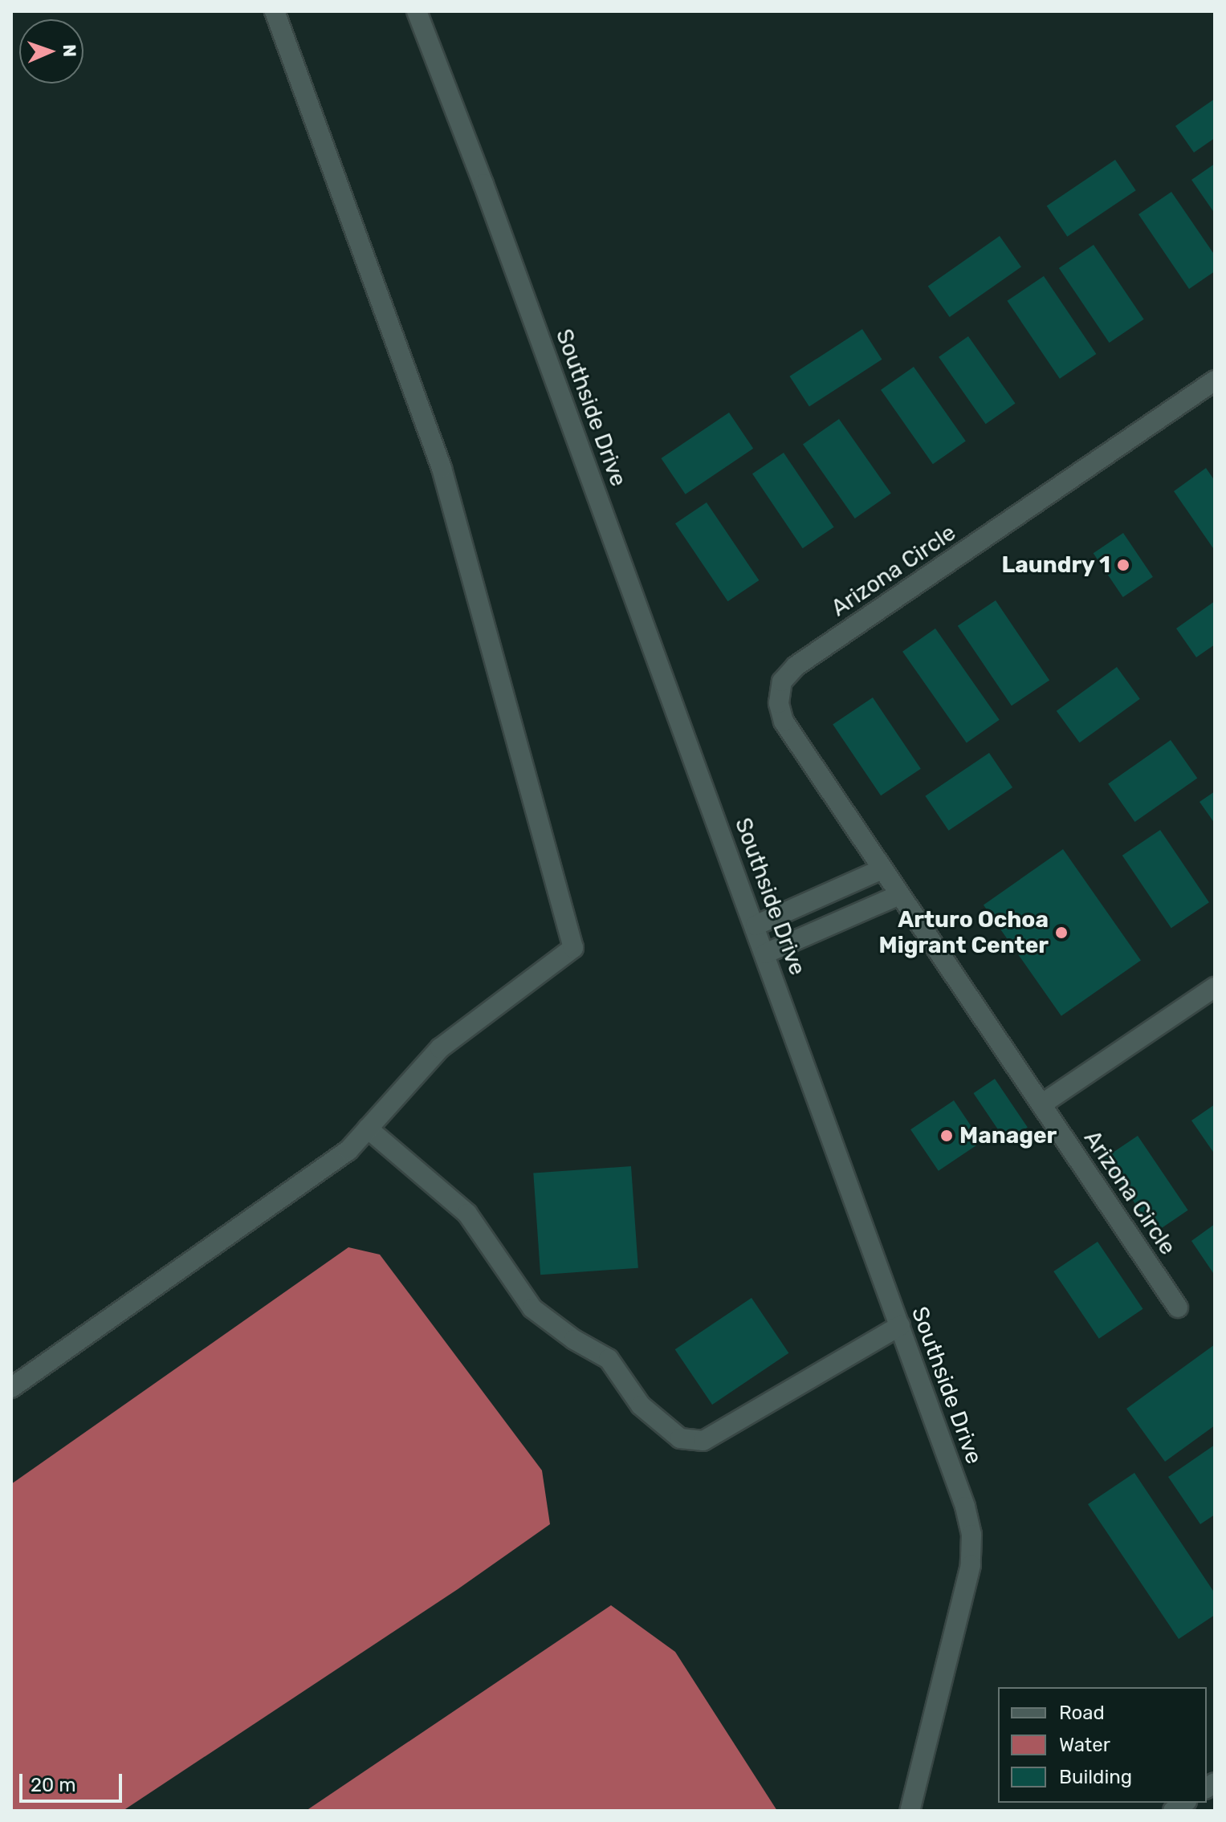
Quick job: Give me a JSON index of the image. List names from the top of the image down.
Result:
{
  "streets": {
    "street": ["Southside Drive", "Arizona Circle"]
  },
  "places": ["Laundry 1", "Arturo Ochoa Migrant Center", "Manager"],
  "legend": ["Road", "Water", "Building"],
  "scale_bar": "20 m",
  "north": "right"
}
